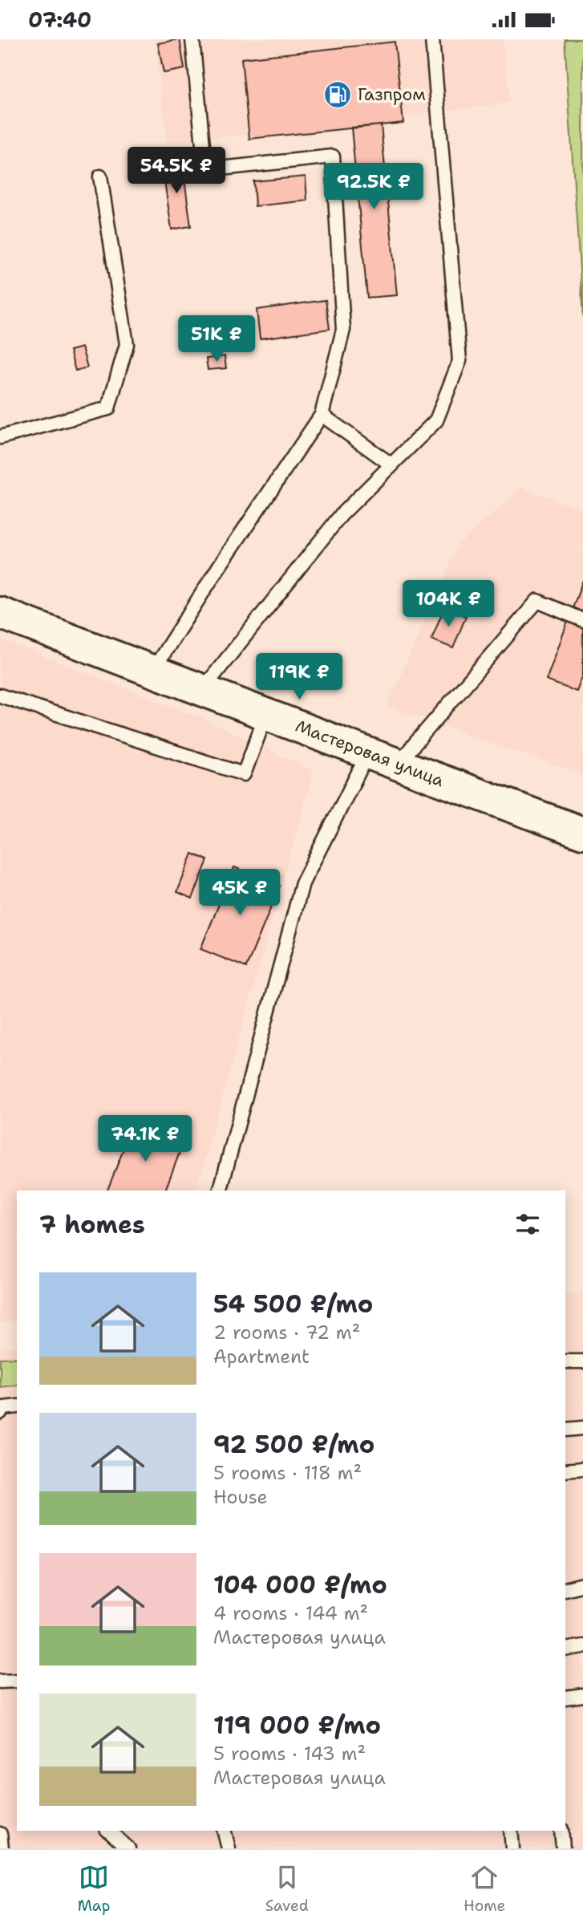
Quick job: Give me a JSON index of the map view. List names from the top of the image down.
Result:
{
  "streets": {
    "main road": ["Мастеровая улица"]
  },
  "places": {
    "fuel station": ["Газпром"]
  },
  "page": {
    "status": "07:40",
    "price": [
      "54.5K ₽",
      "92.5K ₽",
      "51K ₽",
      "104K ₽",
      "119K ₽",
      "45K ₽",
      "74.1K ₽"
    ],
    "heading": "7 homes",
    "list": [
      {
        "name": "54 500 ₽/mo",
        "note": "2 rooms · 72 m² · Apartment"
      },
      {
        "name": "92 500 ₽/mo",
        "note": "5 rooms · 118 m² · House"
      },
      {
        "name": "104 000 ₽/mo",
        "note": "4 rooms · 144 m² · Мастеровая улица"
      },
      {
        "name": "119 000 ₽/mo",
        "note": "5 rooms · 143 m² · Мастеровая улица"
      }
    ],
    "tabs": ["Map", "Saved", "Home"]
  }
}
